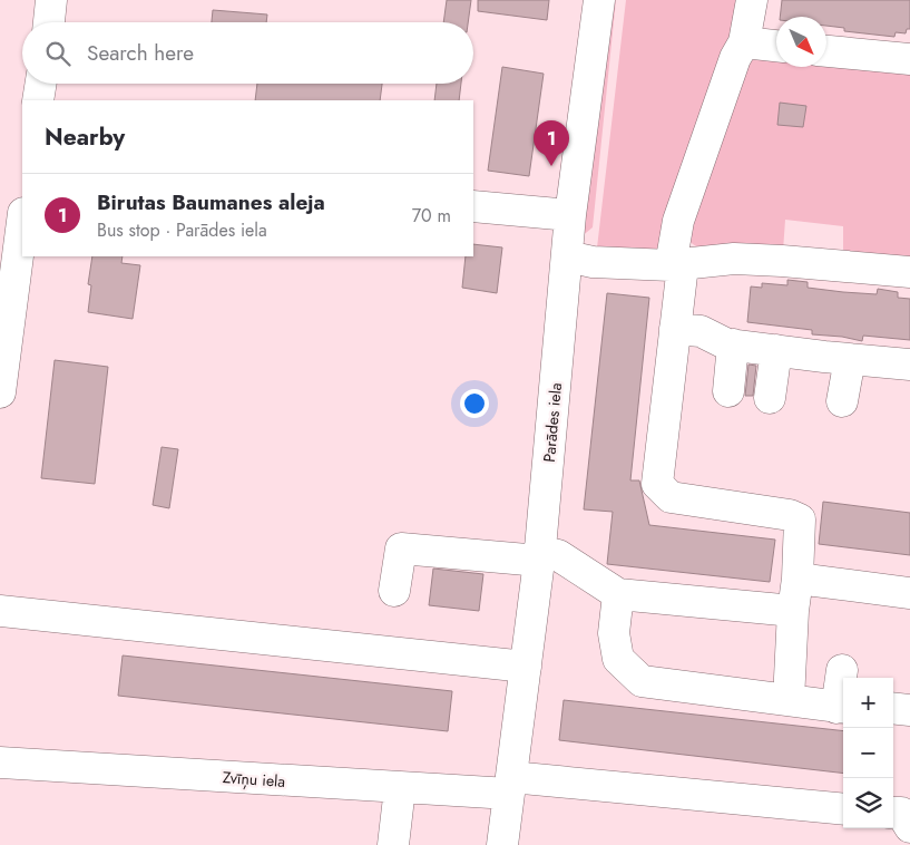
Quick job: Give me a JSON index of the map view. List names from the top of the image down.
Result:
{
  "streets": {
    "street": ["Parādes iela", "Zvīņu iela"]
  },
  "crossings": [
    ["Parādes iela", "Zvīņu iela"]
  ],
  "north": "bottom right",
  "page": {
    "search": "Search here",
    "heading": "Nearby",
    "pins": "1",
    "list": [
      {
        "mark": "1",
        "name": "Birutas Baumanes aleja",
        "note": "Bus stop · Parādes iela",
        "value": "70 m"
      }
    ],
    "map_buttons": ["+", "−"]
  }
}
